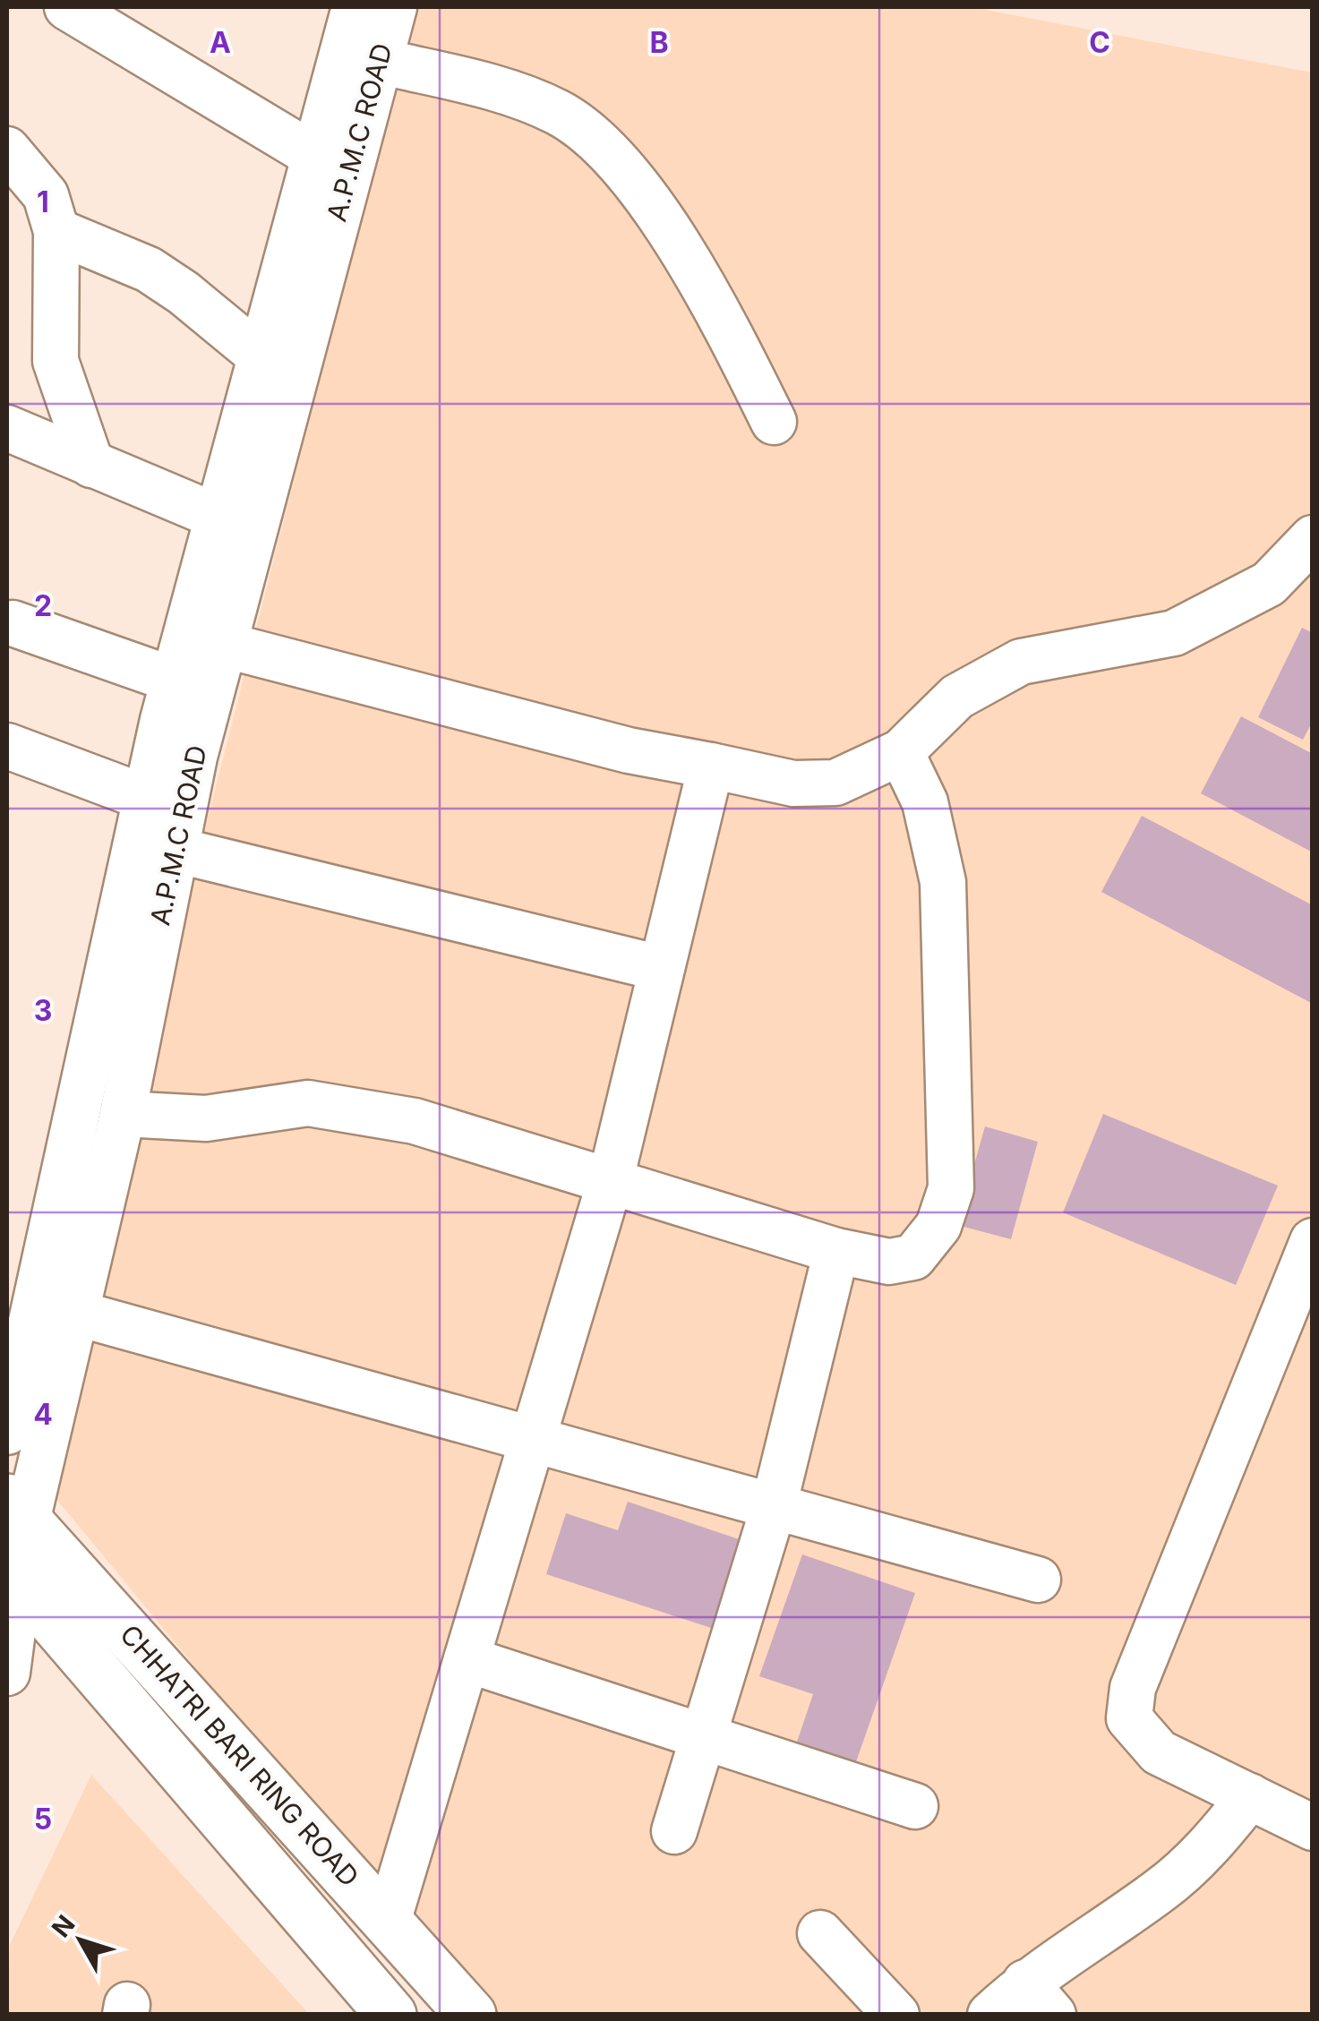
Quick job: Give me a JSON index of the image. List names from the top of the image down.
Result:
{
  "streets": {
    "main road": ["CHHATRI BARI RING ROAD"],
    "street": ["A.P.M.C ROAD"]
  },
  "crossings": [
    ["A.P.M.C ROAD", "CHHATRI BARI RING ROAD"]
  ],
  "north": "top left",
  "grid": {
    "columns": ["A", "B", "C"],
    "rows": [
      "1",
      "2",
      "3",
      "4",
      "5"
    ]
  }
}
